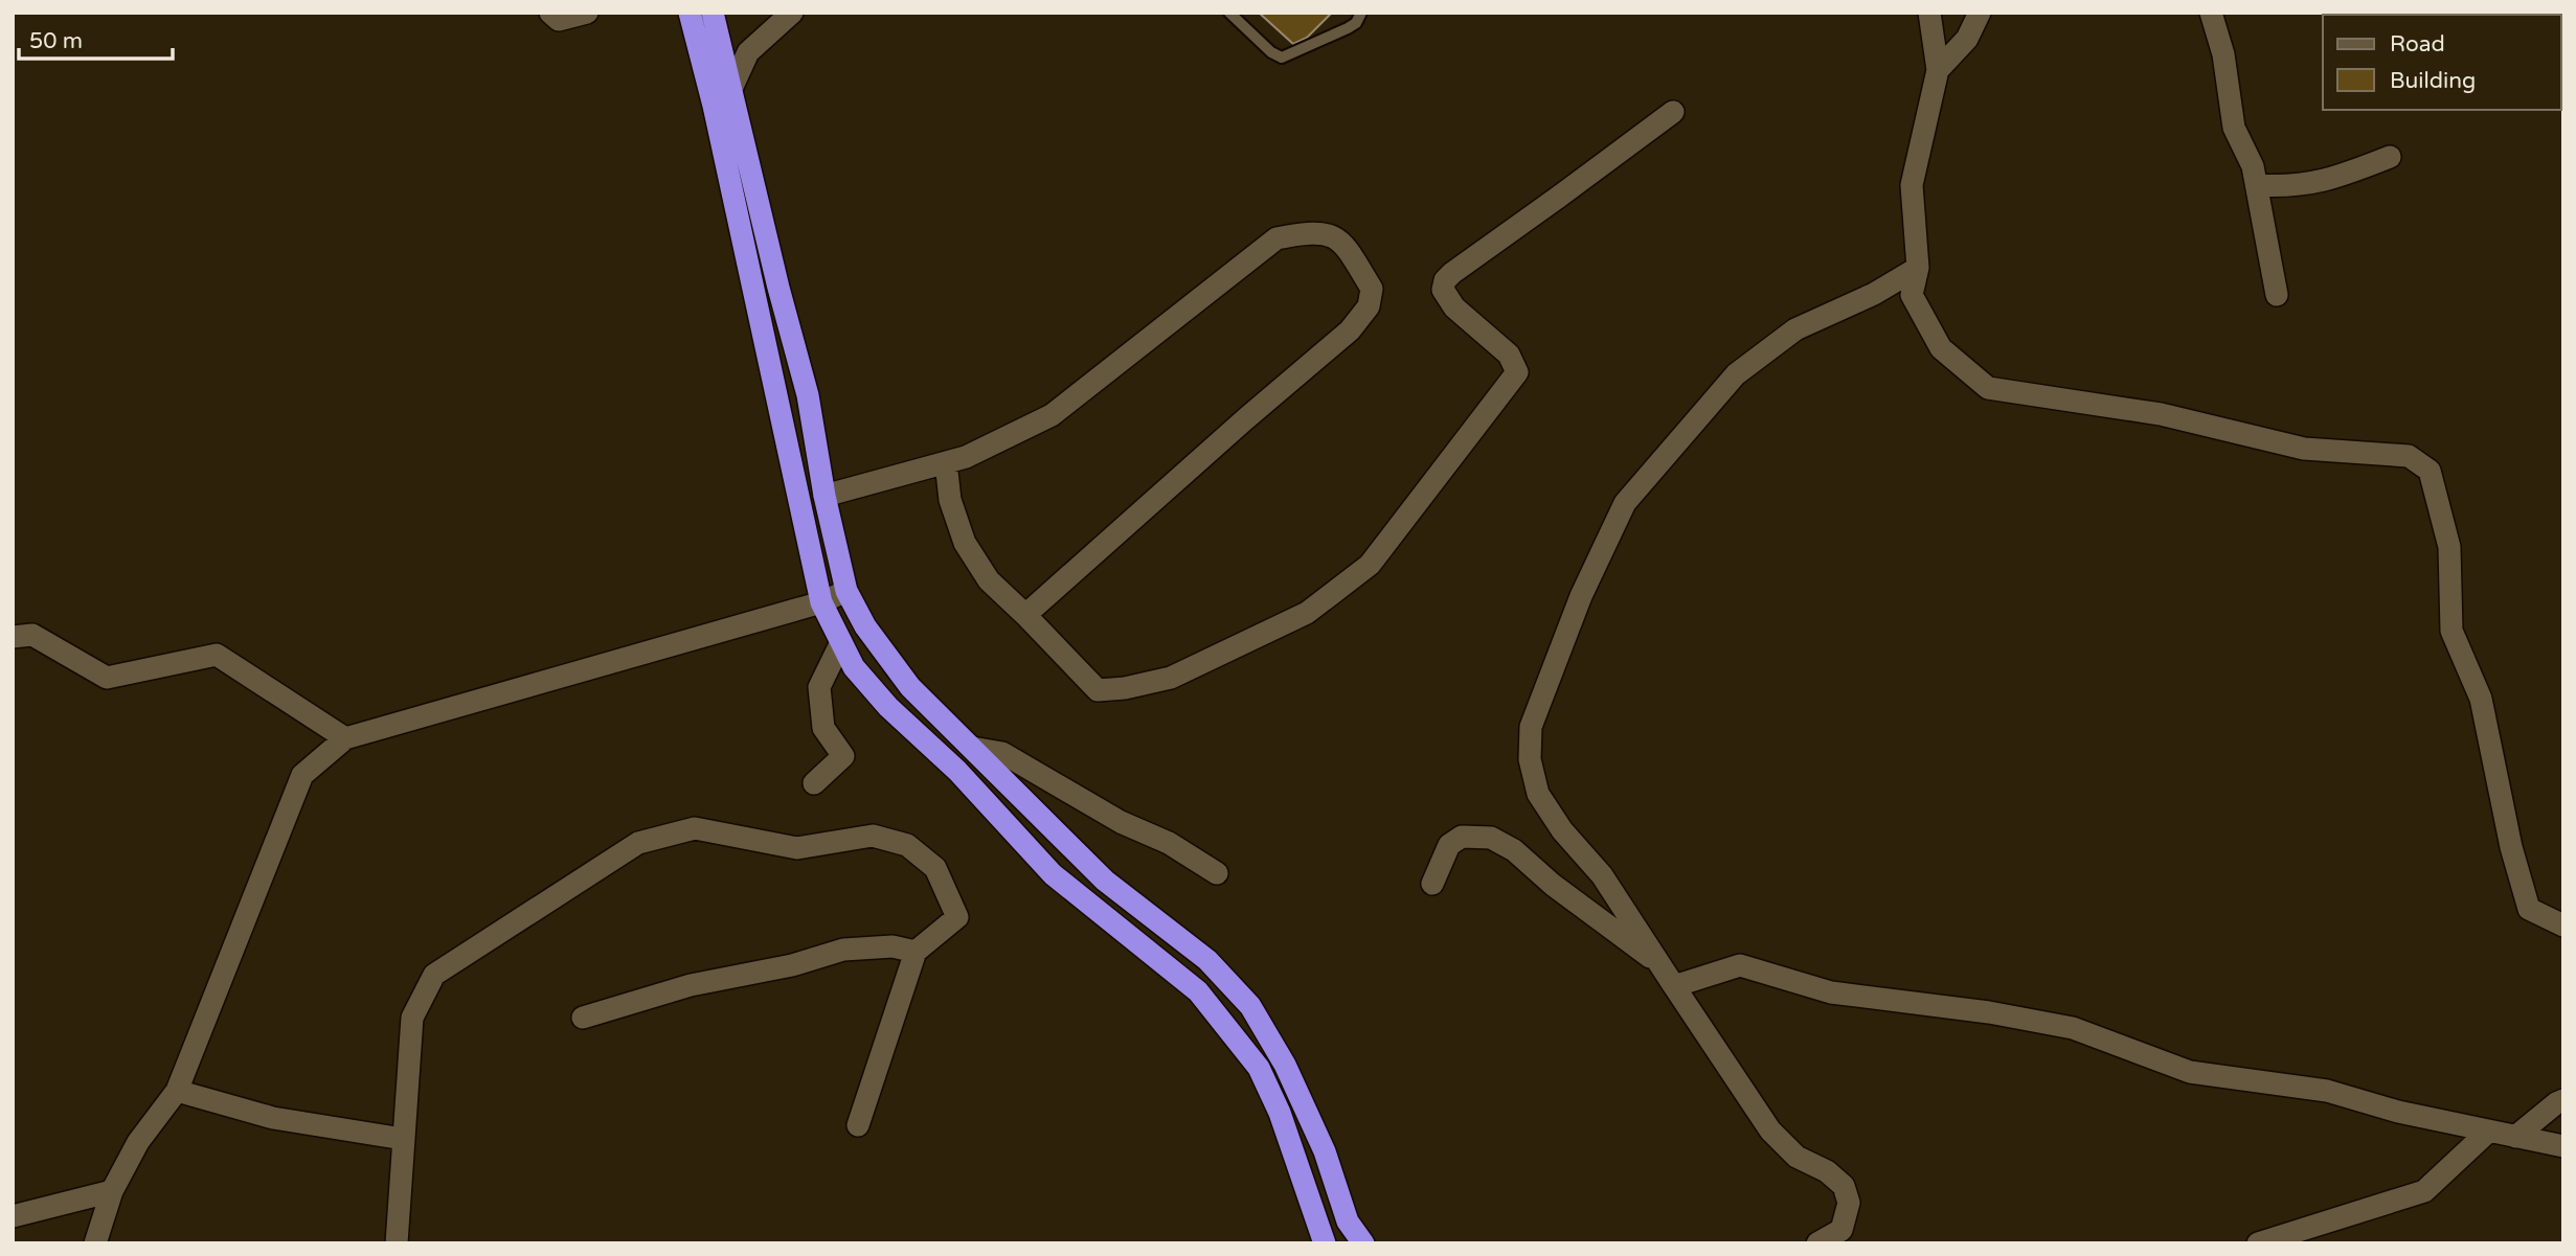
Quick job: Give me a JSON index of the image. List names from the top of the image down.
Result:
{
  "legend": ["Road", "Building"],
  "scale_bar": "50 m"
}
